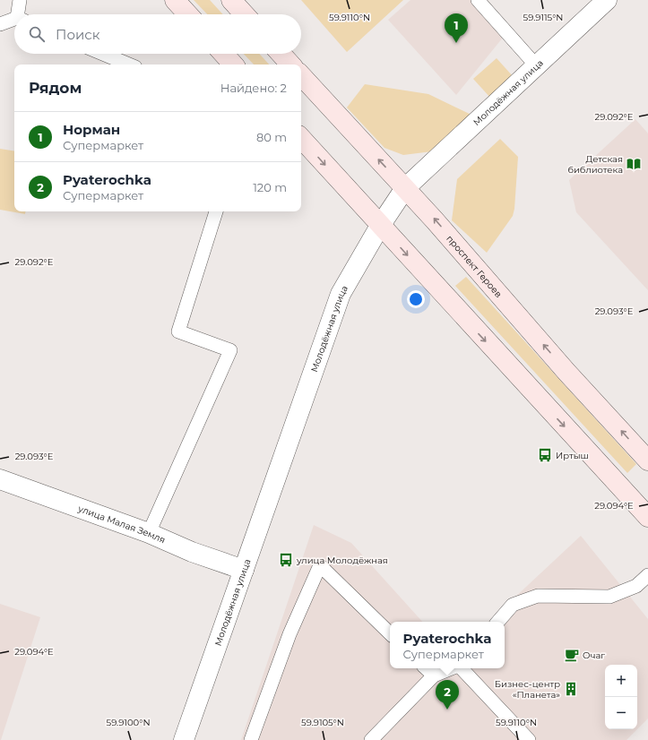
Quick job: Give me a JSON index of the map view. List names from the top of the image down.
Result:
{
  "streets": {
    "main road": ["проспект Героев"],
    "street": ["Молодёжная улица", "улица Малая Земля"]
  },
  "crossings": [
    ["Молодёжная улица", "проспект Героев"],
    ["Молодёжная улица", "улица Малая Земля"]
  ],
  "places": {
    "library": ["Детская библиотека"],
    "bus stop": ["Иртыш", "улица Молодёжная"],
    "cafe": ["Очаг"],
    "building": ["Бизнес-центр «Планета»"]
  },
  "page": {
    "pins": ["1", "2"],
    "search": "Поиск",
    "heading": ["Рядом", "Найдено: 2"],
    "list": [
      {
        "mark": "1",
        "name": "Норман",
        "note": "Супермаркет",
        "value": "80 m"
      },
      {
        "mark": "2",
        "name": "Pyaterochka",
        "note": "Супермаркет",
        "value": "120 m"
      }
    ],
    "popup": ["Pyaterochka", "Супермаркет"],
    "map_buttons": ["+", "−"]
  },
  "coordinates": [
    "59.9110°N",
    "59.9115°N",
    "29.092°E",
    "29.093°E",
    "29.094°E",
    "59.9100°N",
    "59.9105°N"
  ]
}
